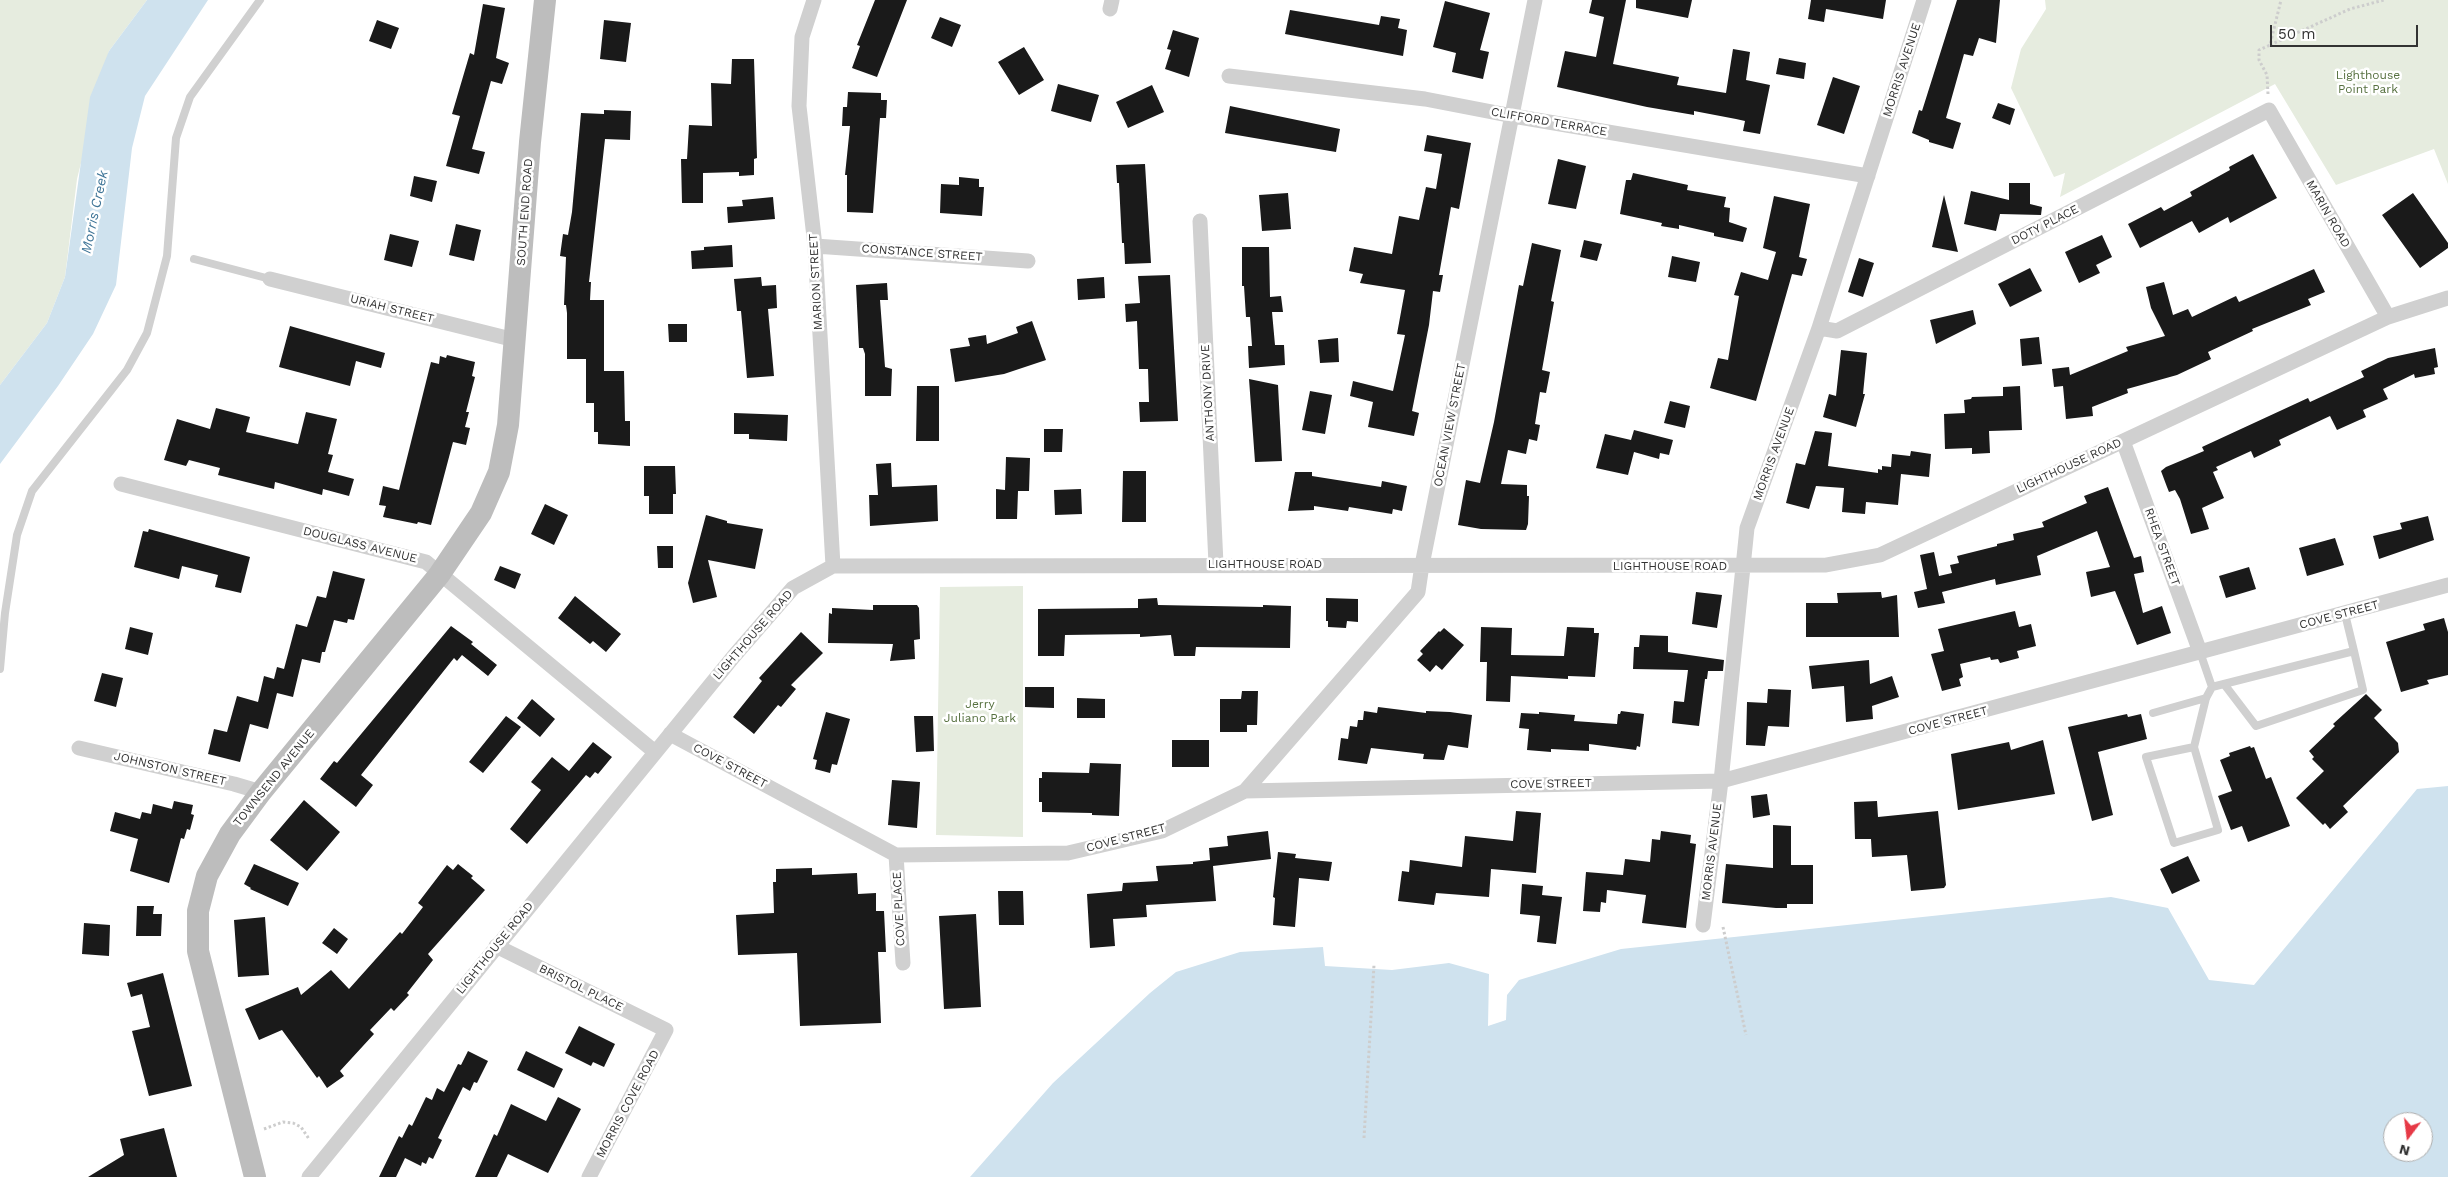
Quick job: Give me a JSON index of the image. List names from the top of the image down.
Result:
{
  "streets": {
    "main road": ["SOUTH END ROAD", "TOWNSEND AVENUE"],
    "street": [
      "MORRIS AVENUE",
      "CLIFFORD TERRACE",
      "MARIN ROAD",
      "DOTY PLACE",
      "CONSTANCE STREET",
      "MARION STREET",
      "URIAH STREET",
      "ANTHONY DRIVE",
      "OCEAN VIEW STREET",
      "LIGHTHOUSE ROAD",
      "DOUGLASS AVENUE",
      "RHEA STREET",
      "COVE STREET",
      "JOHNSTON STREET",
      "COVE PLACE",
      "BRISTOL PLACE",
      "MORRIS COVE ROAD"
    ]
  },
  "crossings": [
    ["MORRIS AVENUE", "CLIFFORD TERRACE"],
    ["MORRIS AVENUE", "DOTY PLACE"],
    ["MORRIS AVENUE", "LIGHTHOUSE ROAD"],
    ["MORRIS AVENUE", "COVE STREET"],
    ["CLIFFORD TERRACE", "OCEAN VIEW STREET"],
    ["SOUTH END ROAD", "URIAH STREET"],
    ["SOUTH END ROAD", "TOWNSEND AVENUE"],
    ["MARIN ROAD", "DOTY PLACE"],
    ["MARIN ROAD", "LIGHTHOUSE ROAD"],
    ["CONSTANCE STREET", "MARION STREET"],
    ["MARION STREET", "LIGHTHOUSE ROAD"],
    ["ANTHONY DRIVE", "LIGHTHOUSE ROAD"],
    ["OCEAN VIEW STREET", "LIGHTHOUSE ROAD"],
    ["OCEAN VIEW STREET", "COVE STREET"],
    ["LIGHTHOUSE ROAD", "DOUGLASS AVENUE"],
    ["LIGHTHOUSE ROAD", "RHEA STREET"],
    ["LIGHTHOUSE ROAD", "COVE STREET"],
    ["LIGHTHOUSE ROAD", "BRISTOL PLACE"],
    ["DOUGLASS AVENUE", "TOWNSEND AVENUE"],
    ["RHEA STREET", "COVE STREET"],
    ["COVE STREET", "COVE PLACE"],
    ["JOHNSTON STREET", "TOWNSEND AVENUE"],
    ["BRISTOL PLACE", "MORRIS COVE ROAD"]
  ],
  "water": ["Morris Creek"],
  "parks": ["Lighthouse Point Park", "Jerry Juliano Park"],
  "scale_bar": "50 m",
  "north": "bottom"
}
